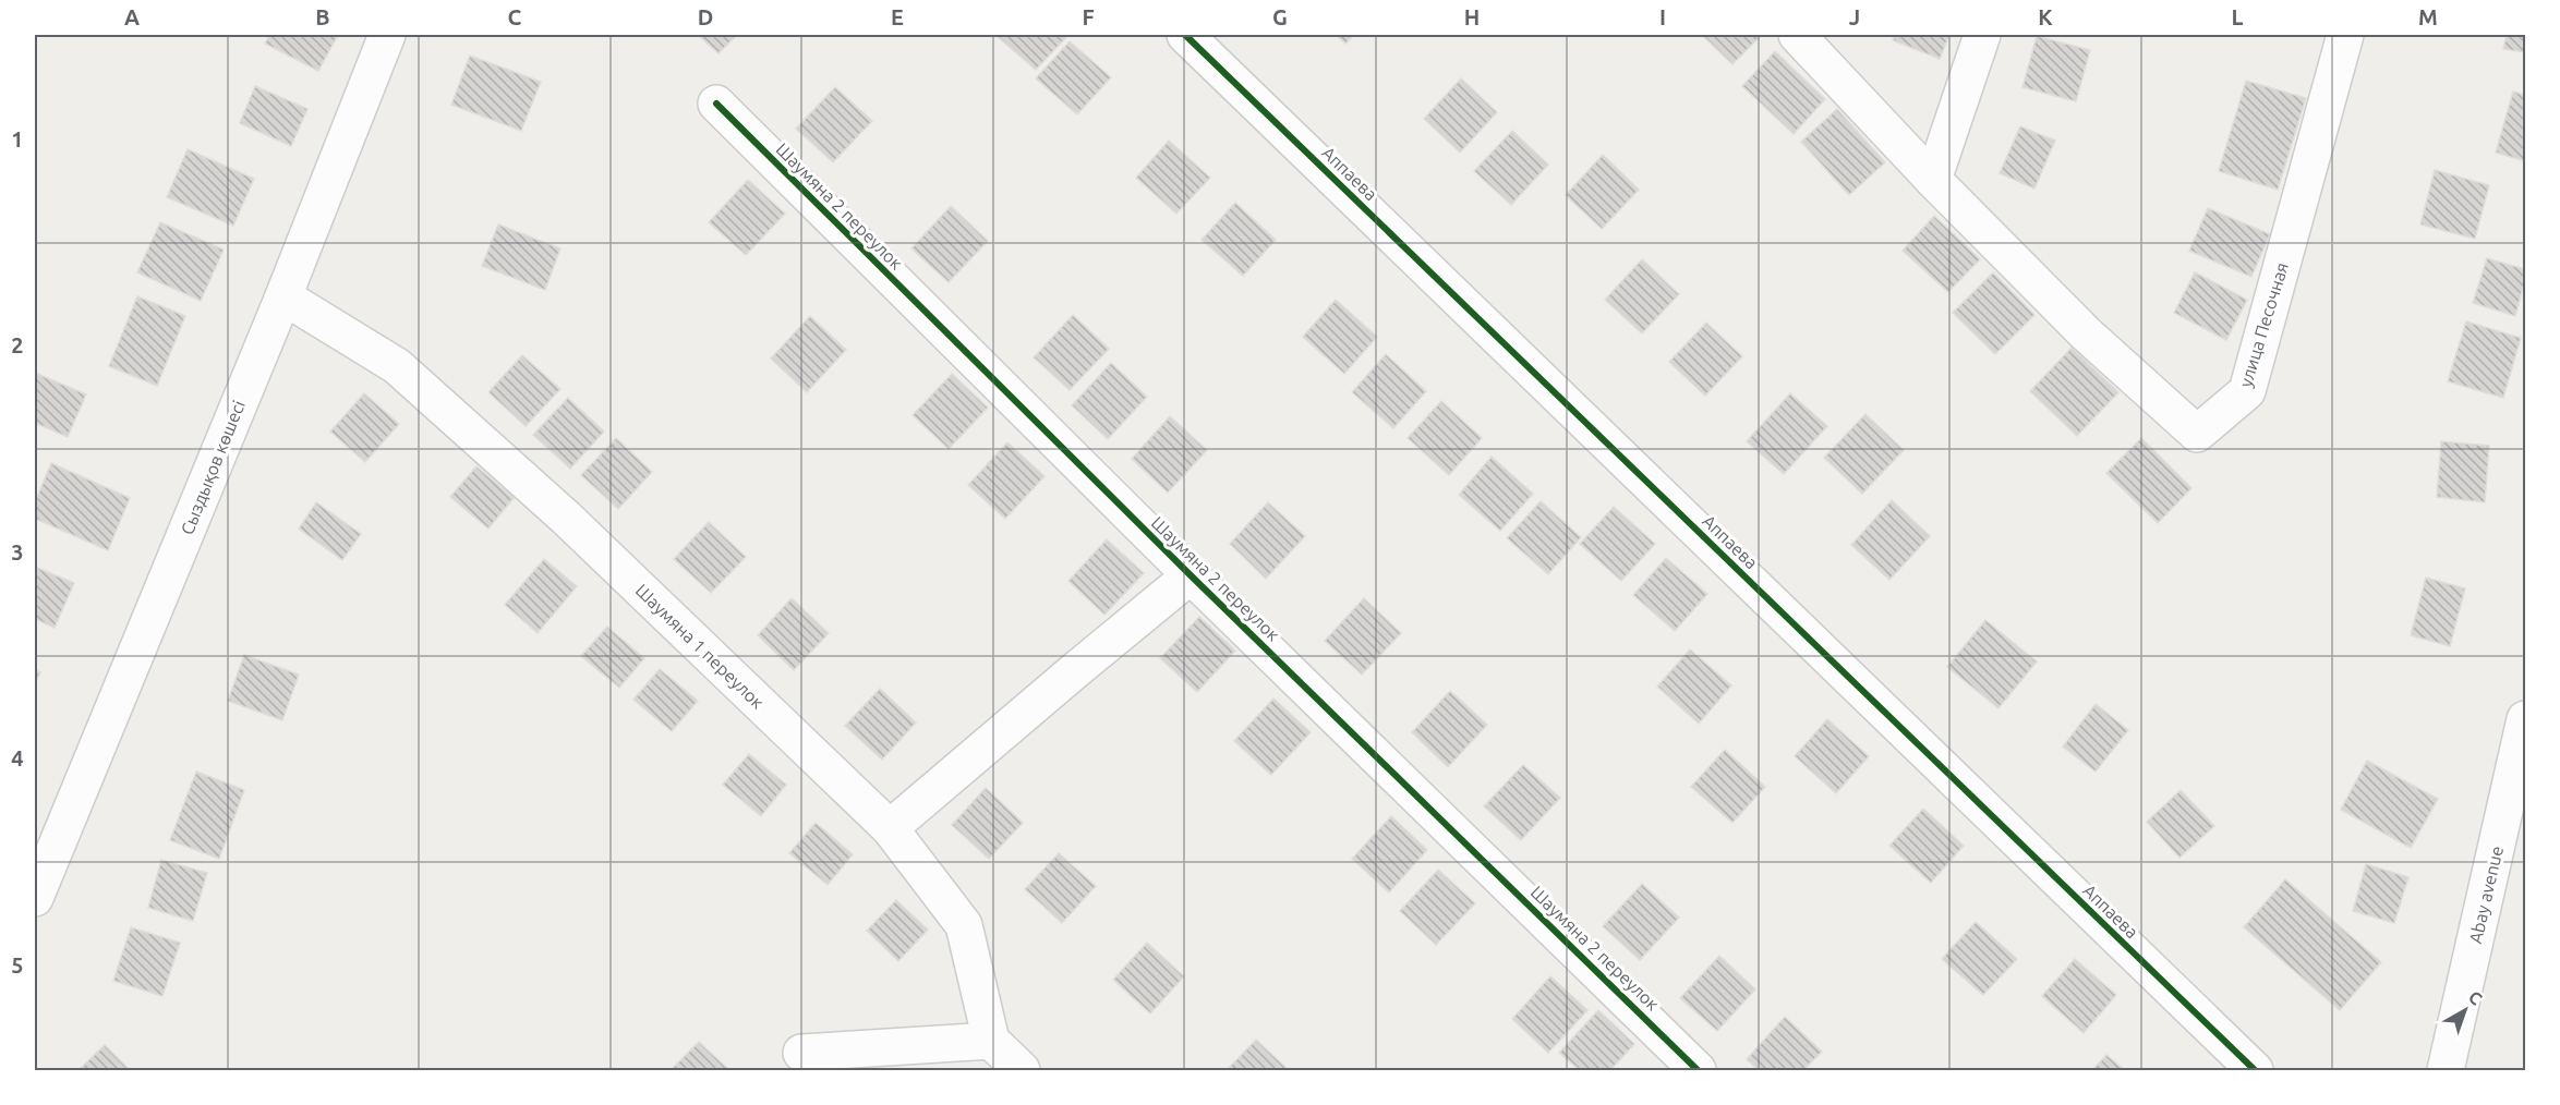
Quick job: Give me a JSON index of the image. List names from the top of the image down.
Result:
{
  "streets": {
    "street": [
      "Аппаева",
      "Шаумяна 2 переулок",
      "улица Песочная",
      "Сыздықов көшесі",
      "Шаумяна 1 переулок",
      "Abay avenue"
    ]
  },
  "crossings": [
    ["Сыздықов көшесі", "Шаумяна 1 переулок"]
  ],
  "north": "top right",
  "grid": {
    "columns": [
      "A",
      "B",
      "C",
      "D",
      "E",
      "F",
      "G",
      "H",
      "I",
      "J",
      "K",
      "L",
      "M"
    ],
    "rows": [
      "1",
      "2",
      "3",
      "4",
      "5"
    ]
  }
}
